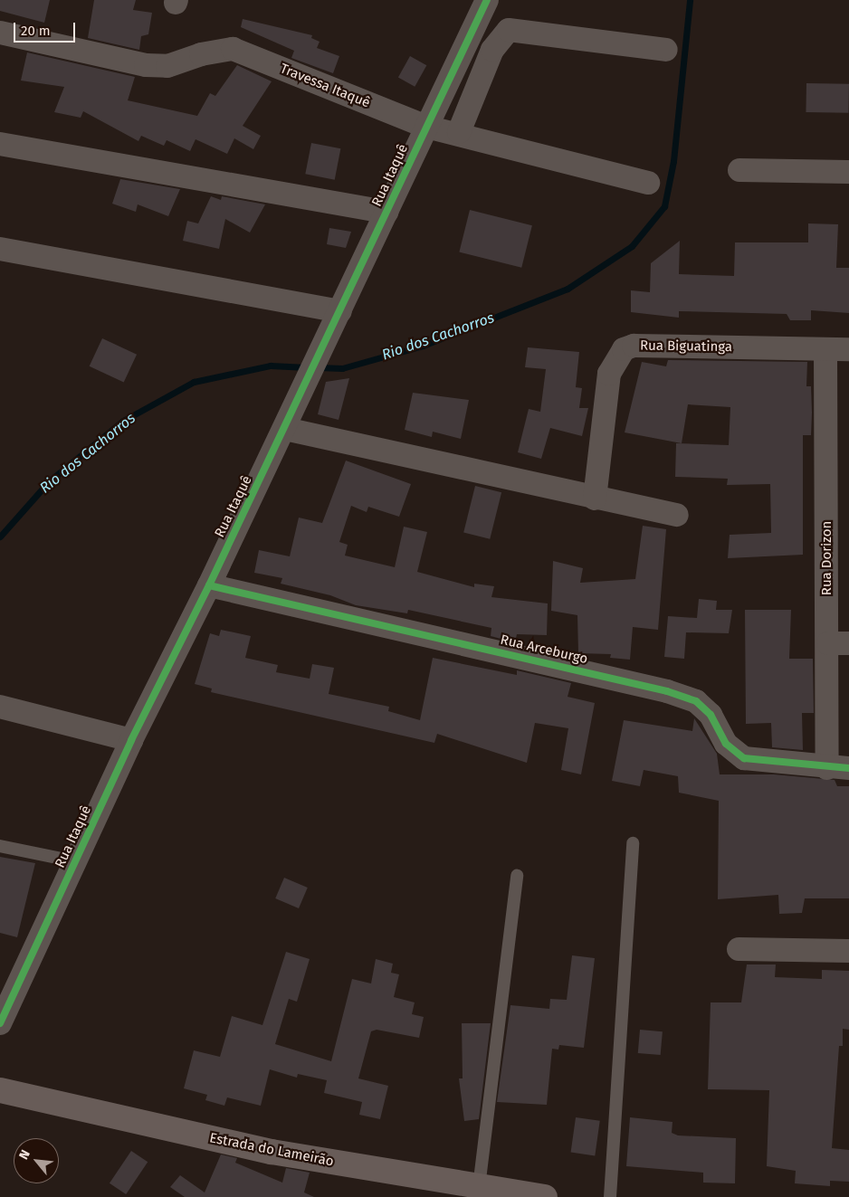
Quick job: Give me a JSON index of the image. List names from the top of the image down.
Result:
{
  "streets": {
    "main road": ["Estrada do Lameirão"],
    "street": [
      "Travessa Itaquê",
      "Rua Itaquê",
      "Rua Biguatinga",
      "Rua Dorizon",
      "Rua Arceburgo"
    ]
  },
  "crossings": [
    ["Travessa Itaquê", "Rua Itaquê"],
    ["Rua Itaquê", "Rua Arceburgo"],
    ["Rua Biguatinga", "Rua Dorizon"],
    ["Rua Dorizon", "Rua Arceburgo"]
  ],
  "water": ["Rio dos Cachorros"],
  "scale_bar": "20 m",
  "north": "top left"
}
